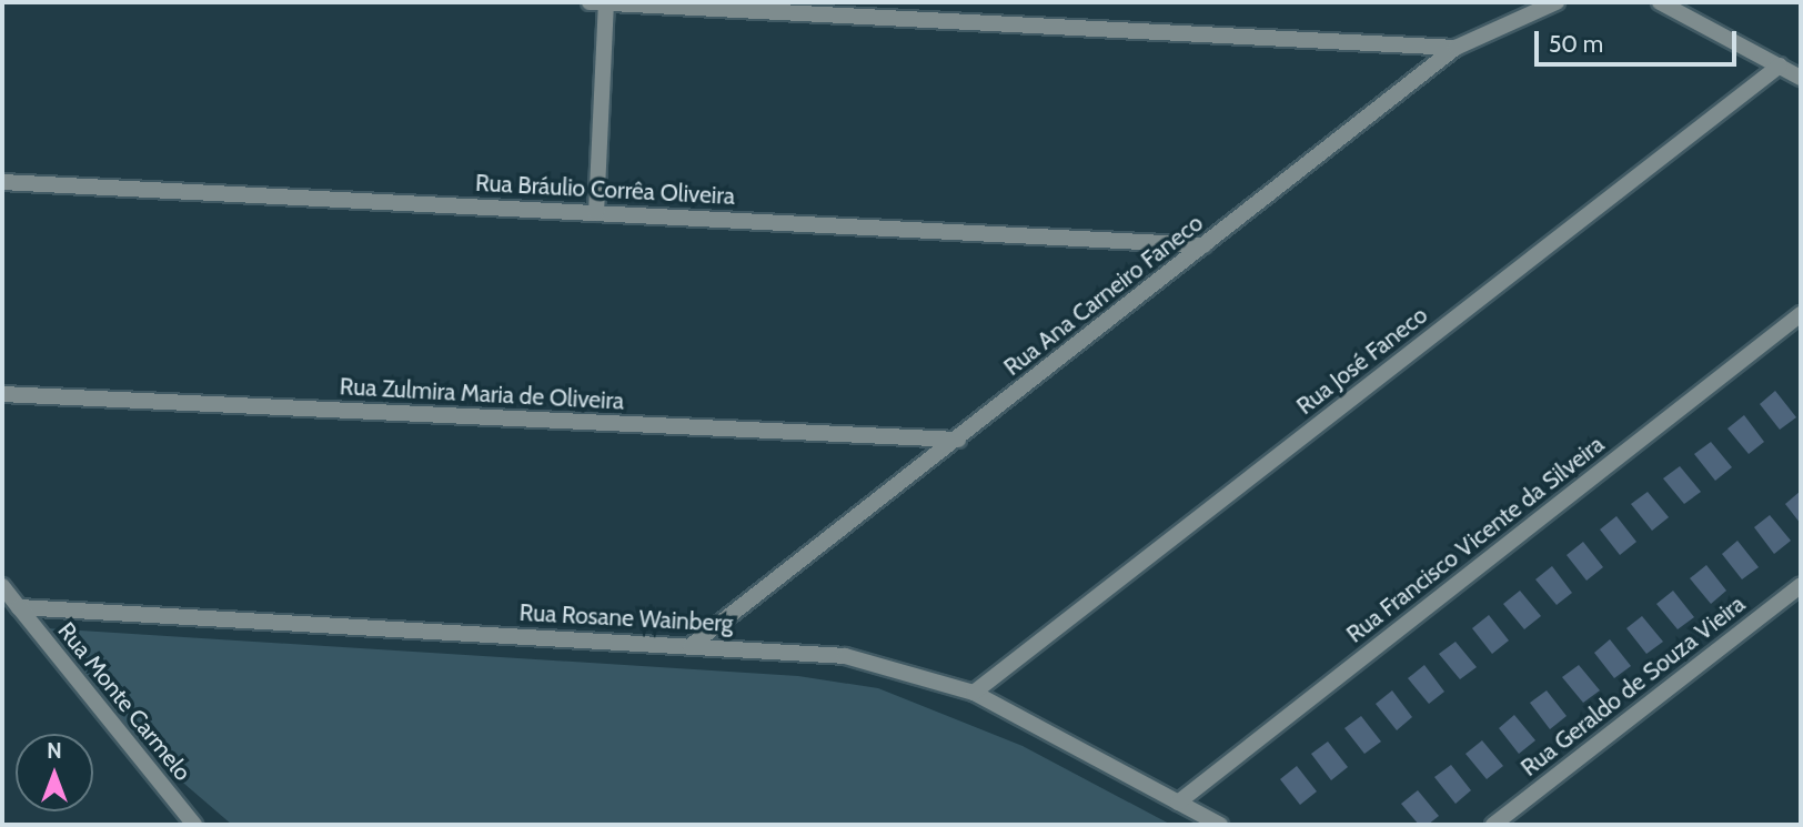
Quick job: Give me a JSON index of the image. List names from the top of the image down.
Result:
{
  "streets": {
    "street": [
      "Rua Bráulio Corrêa Oliveira",
      "Rua Ana Carneiro Faneco",
      "Rua José Faneco",
      "Rua Zulmira Maria de Oliveira",
      "Rua Francisco Vicente da Silveira",
      "Rua Rosane Wainberg",
      "Rua Geraldo de Souza Vieira",
      "Rua Monte Carmelo"
    ]
  },
  "crossings": [
    ["Rua Bráulio Corrêa Oliveira", "Rua Ana Carneiro Faneco"],
    ["Rua Ana Carneiro Faneco", "Rua Zulmira Maria de Oliveira"],
    ["Rua Ana Carneiro Faneco", "Rua Rosane Wainberg"],
    ["Rua José Faneco", "Rua Rosane Wainberg"],
    ["Rua Francisco Vicente da Silveira", "Rua Rosane Wainberg"],
    ["Rua Rosane Wainberg", "Rua Monte Carmelo"]
  ],
  "scale_bar": "50 m",
  "north": "top"
}
